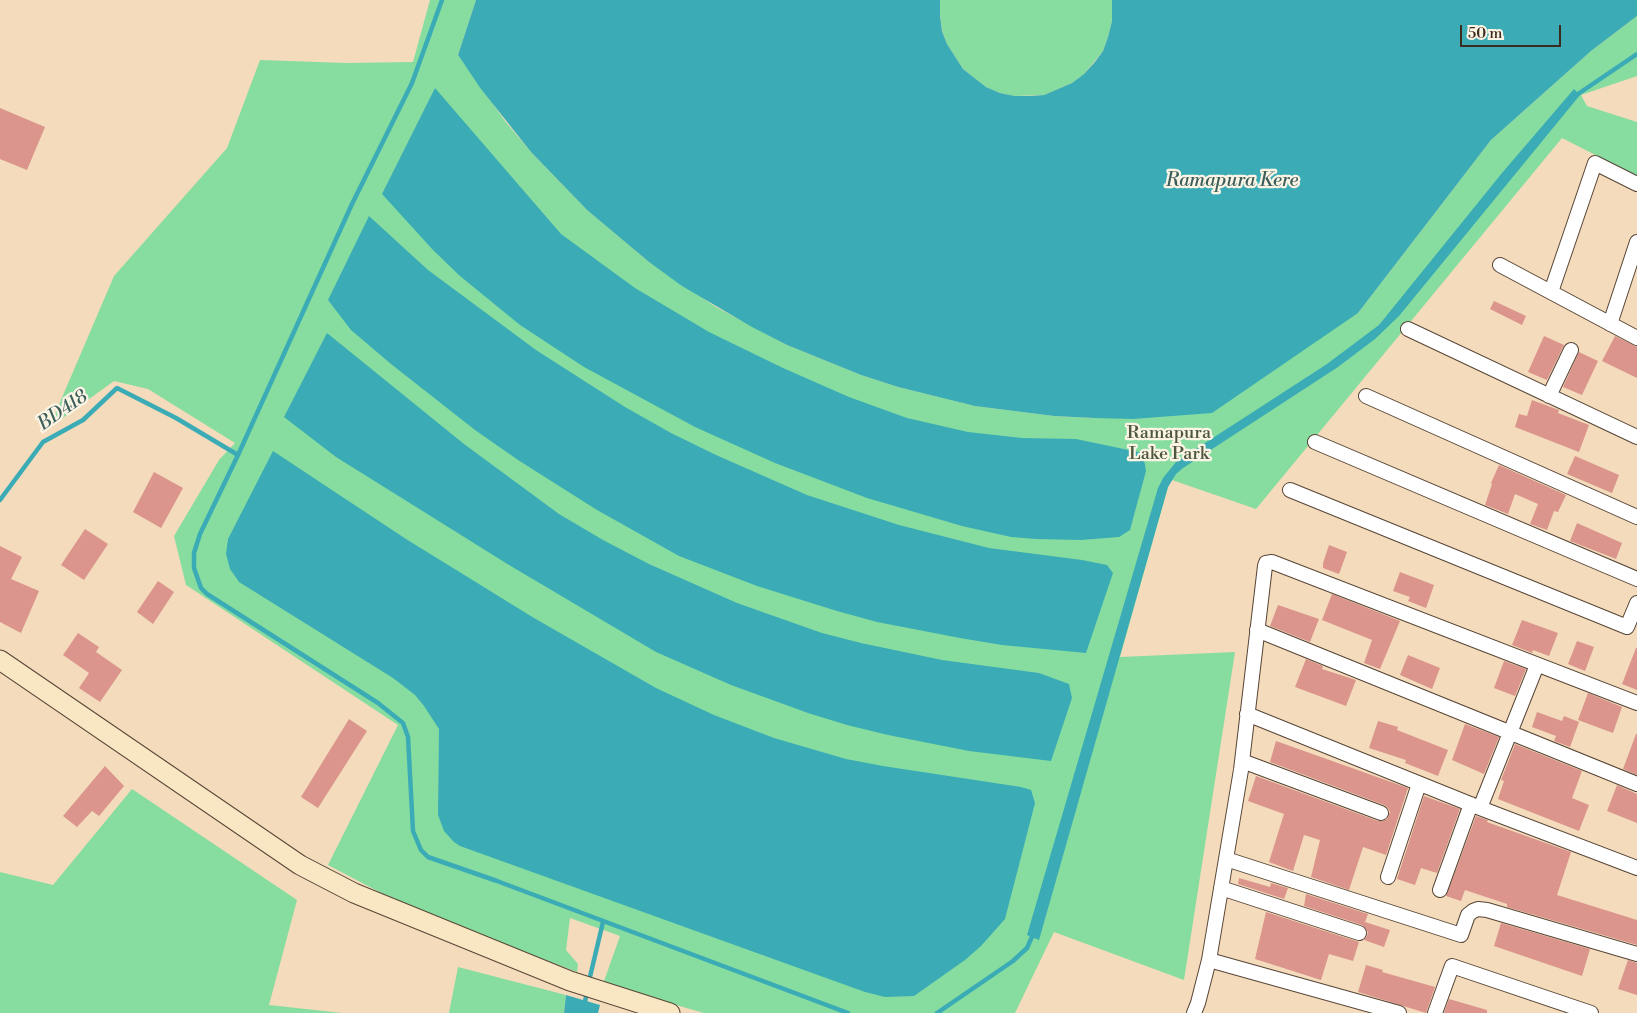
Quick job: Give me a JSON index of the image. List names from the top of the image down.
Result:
{
  "water": ["Ramapura Kere", "BD418"],
  "parks": ["Ramapura Lake Park"],
  "scale_bar": "50 m"
}
